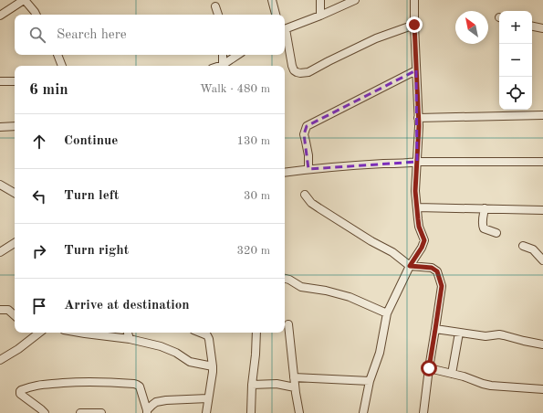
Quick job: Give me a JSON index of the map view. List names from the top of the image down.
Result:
{
  "north": "top left",
  "page": {
    "map_buttons": ["+", "−"],
    "search": "Search here",
    "heading": ["6 min", "Walk · 480 m"],
    "list": [
      ["Continue", "130 m"],
      ["Turn left", "30 m"],
      ["Turn right", "320 m"],
      "Arrive at destination"
    ]
  }
}
